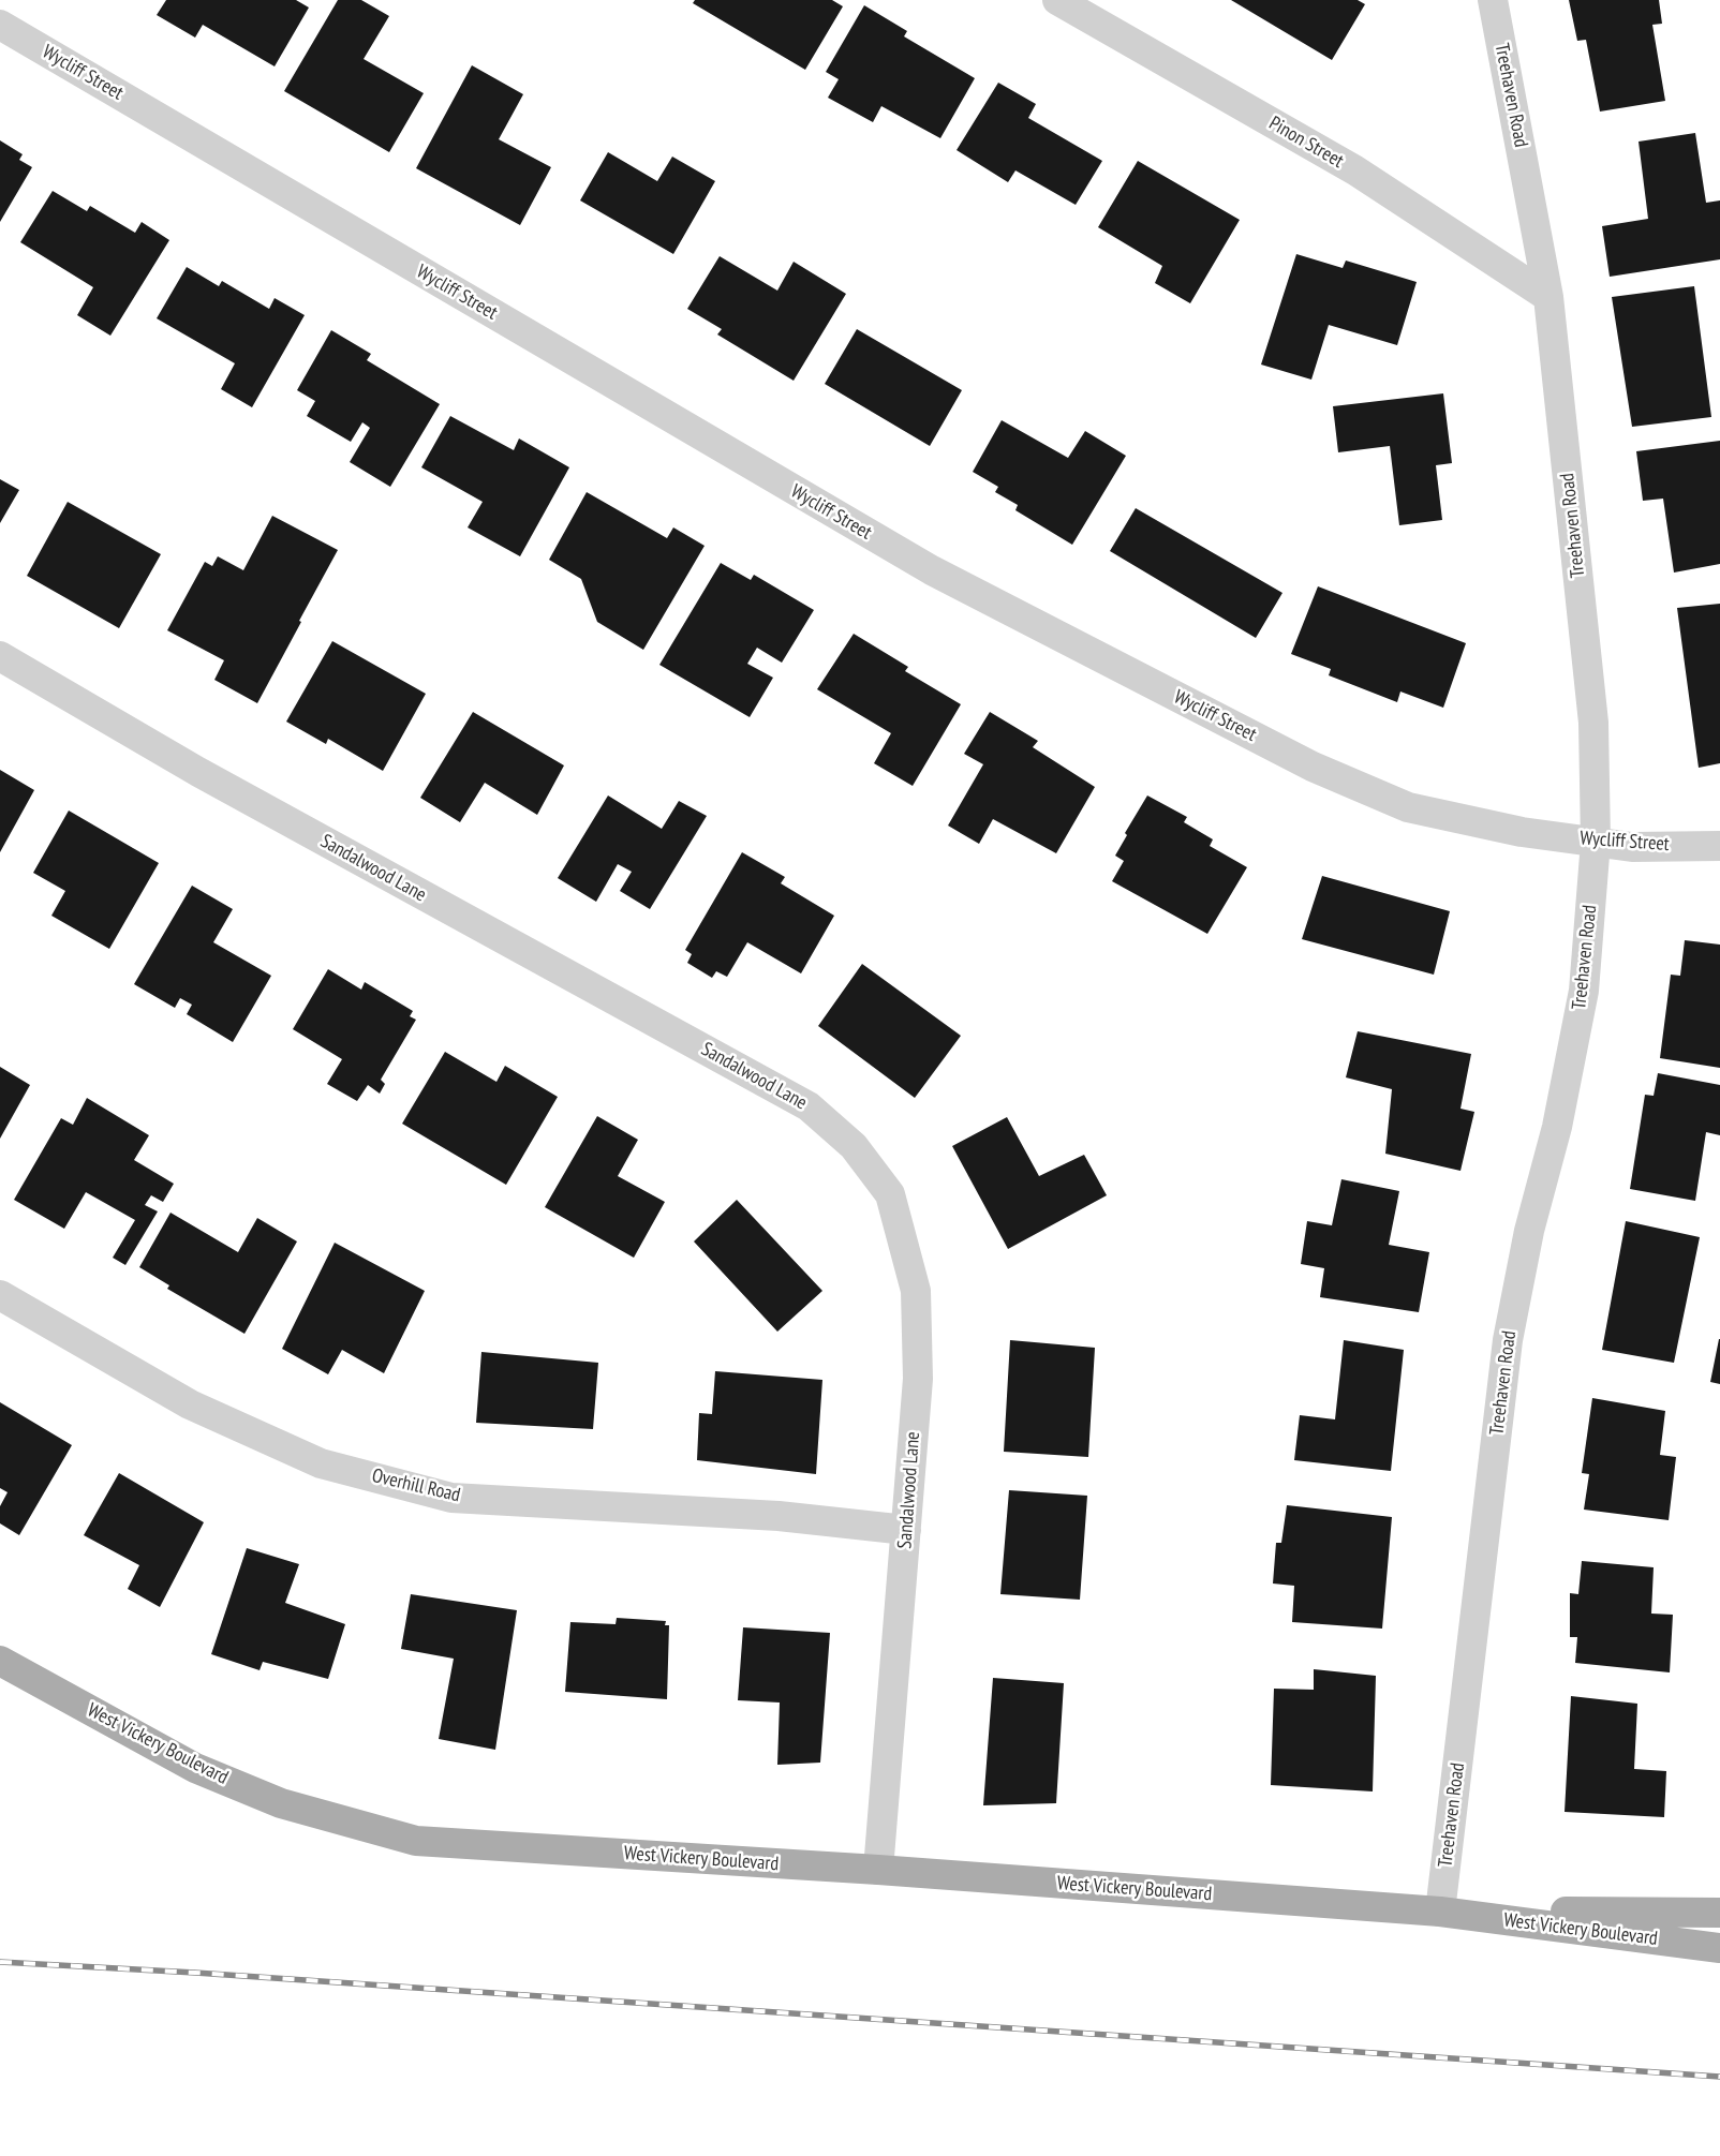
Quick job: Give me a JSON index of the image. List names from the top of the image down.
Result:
{
  "streets": {
    "main road": ["West Vickery Boulevard"],
    "street": [
      "Wycliff Street",
      "Treehaven Road",
      "Pinon Street",
      "Sandalwood Lane",
      "Overhill Road"
    ]
  },
  "crossings": [
    ["Wycliff Street", "Treehaven Road"],
    ["Treehaven Road", "Pinon Street"],
    ["Treehaven Road", "West Vickery Boulevard"],
    ["Sandalwood Lane", "Overhill Road"],
    ["Sandalwood Lane", "West Vickery Boulevard"]
  ]
}
